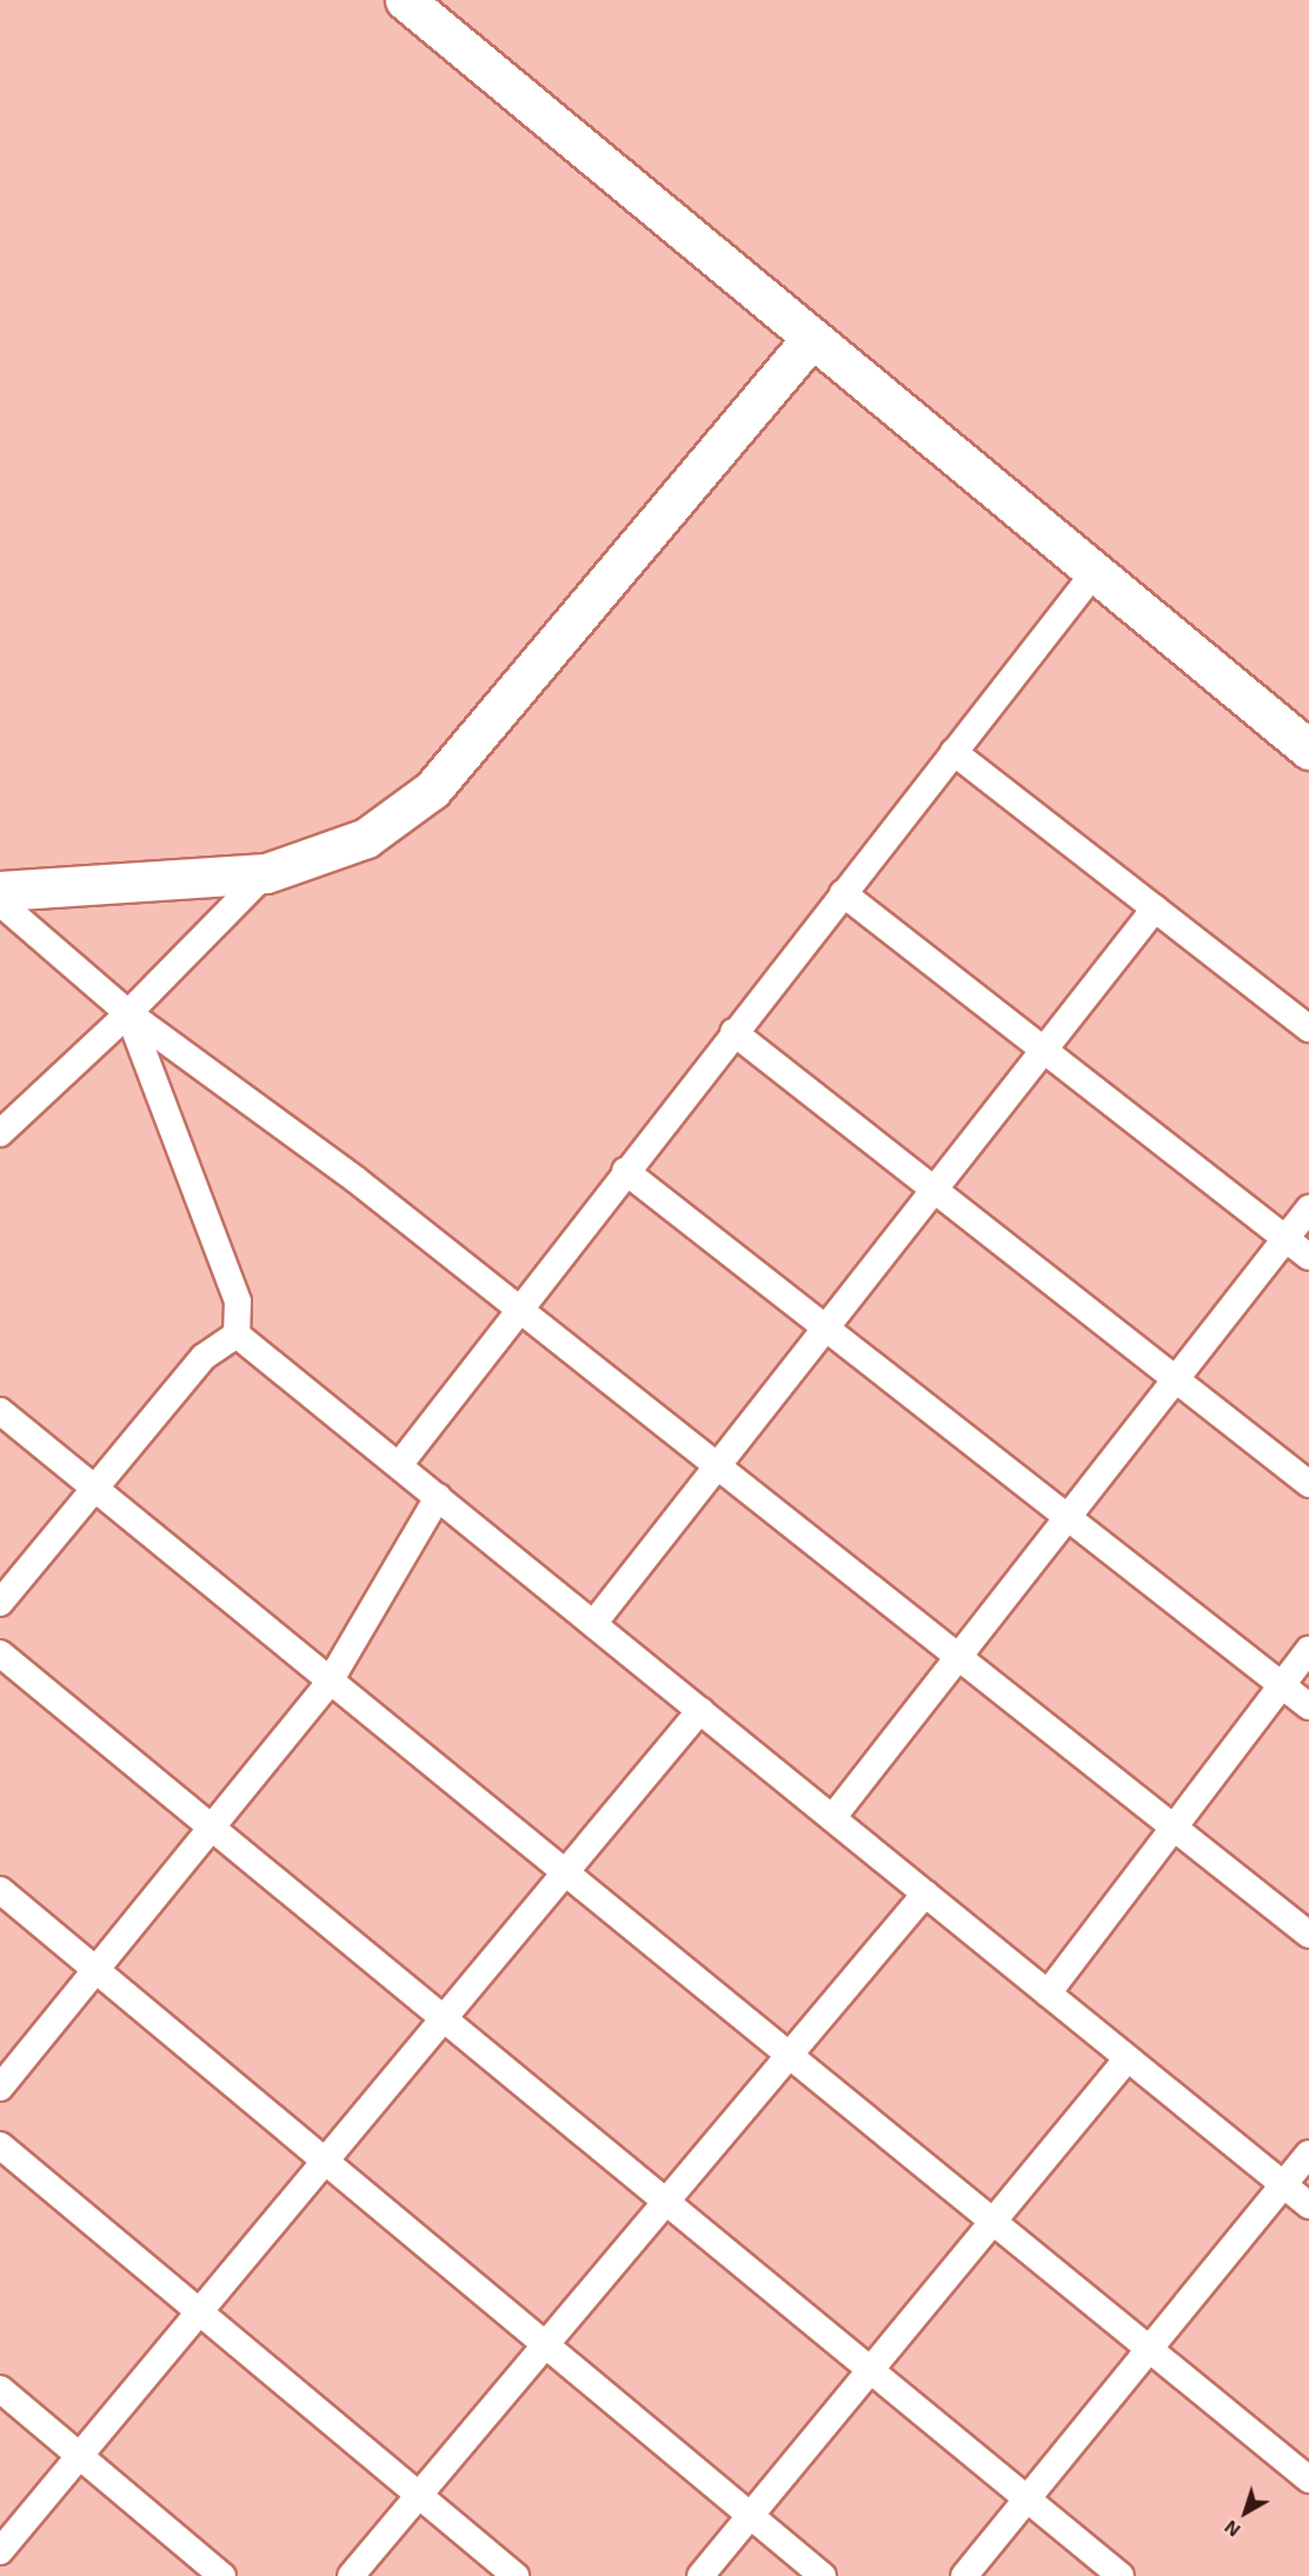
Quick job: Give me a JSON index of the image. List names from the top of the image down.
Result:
{
  "north": "bottom left"
}
